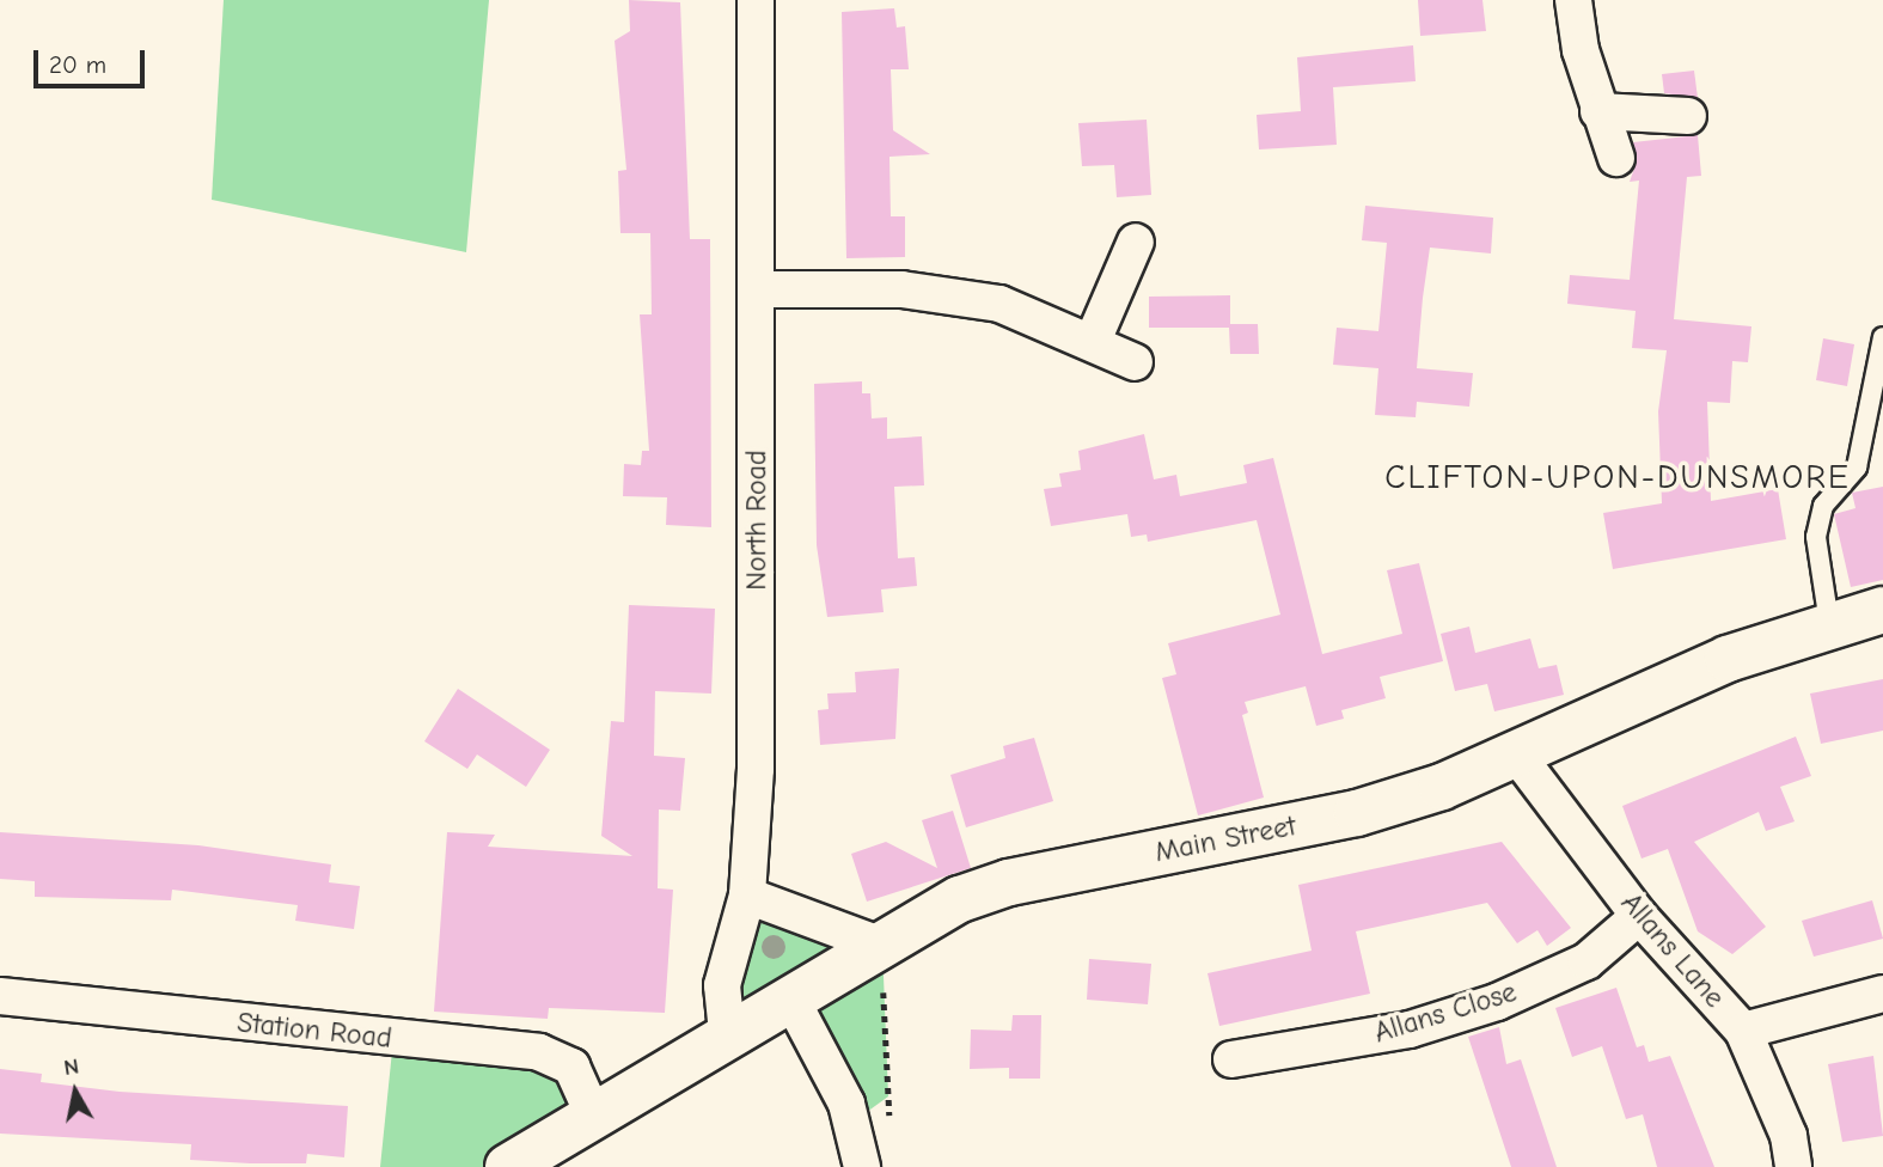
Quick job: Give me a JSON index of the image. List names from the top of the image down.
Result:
{
  "streets": {
    "street": [
      "North Road",
      "Main Street",
      "Allans Lane",
      "Allans Close",
      "Station Road"
    ]
  },
  "crossings": [
    ["North Road", "Main Street"],
    ["Main Street", "Allans Lane"],
    ["Main Street", "Station Road"],
    ["Allans Lane", "Allans Close"]
  ],
  "districts": ["CLIFTON-UPON-DUNSMORE"],
  "scale_bar": "20 m",
  "north": "top"
}
